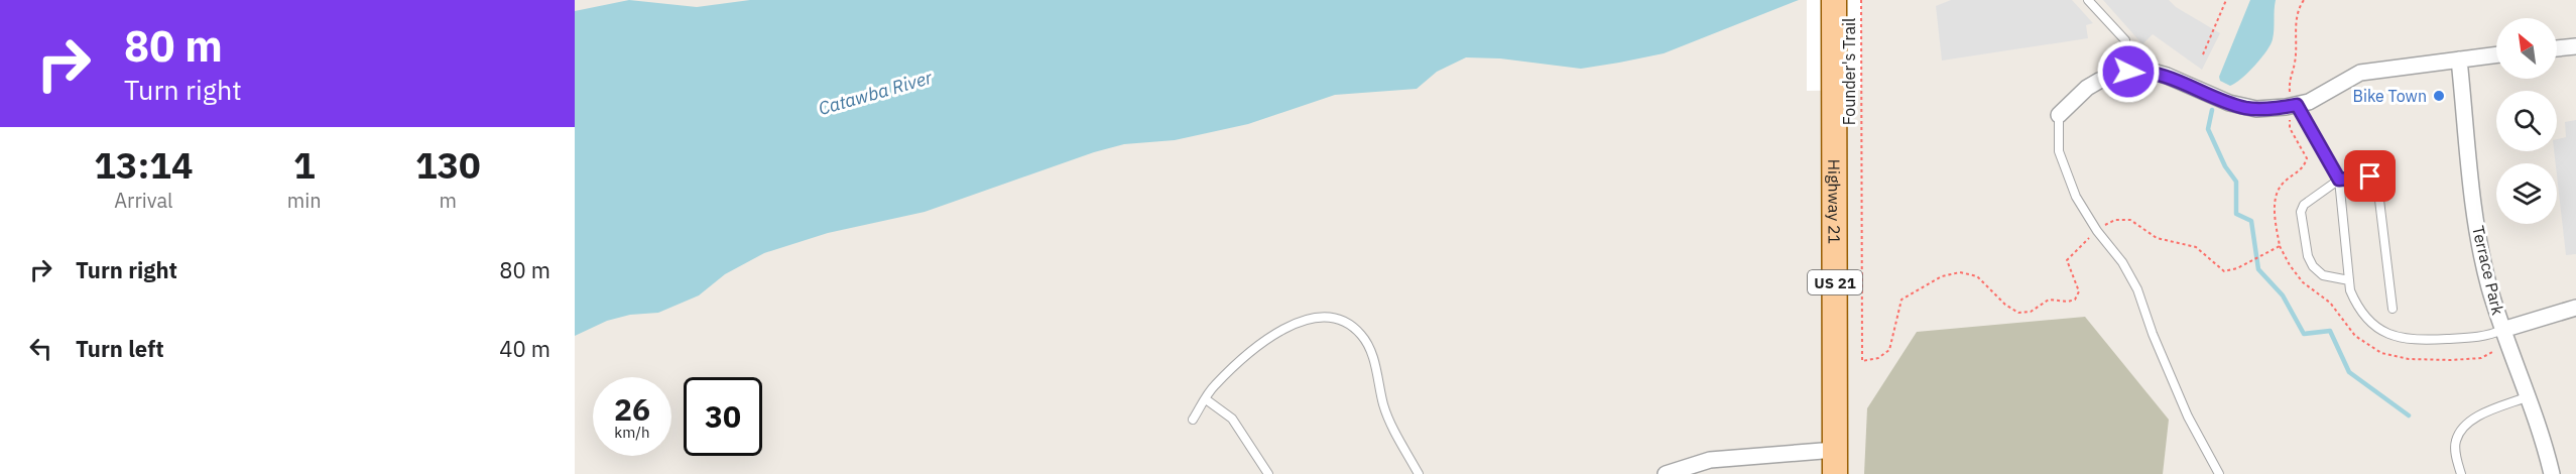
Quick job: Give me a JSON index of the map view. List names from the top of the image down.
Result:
{
  "streets": {
    "main road": ["Highway 21", "US 21"],
    "street": ["Terrace Park"],
    "path": ["Founder's Trail"]
  },
  "water": ["Catawba River"],
  "places": ["Bike Town"],
  "north": "top left",
  "page": {
    "turn": ["80 m", "Turn right"],
    "eta": [
      "13:14",
      "Arrival",
      "1",
      "min",
      "130",
      "m"
    ],
    "list": [
      {
        "name": "Turn right",
        "value": "80 m"
      },
      {
        "name": "Turn left",
        "value": "40 m"
      }
    ],
    "speed": "26 km/h",
    "limit": "30"
  }
}
